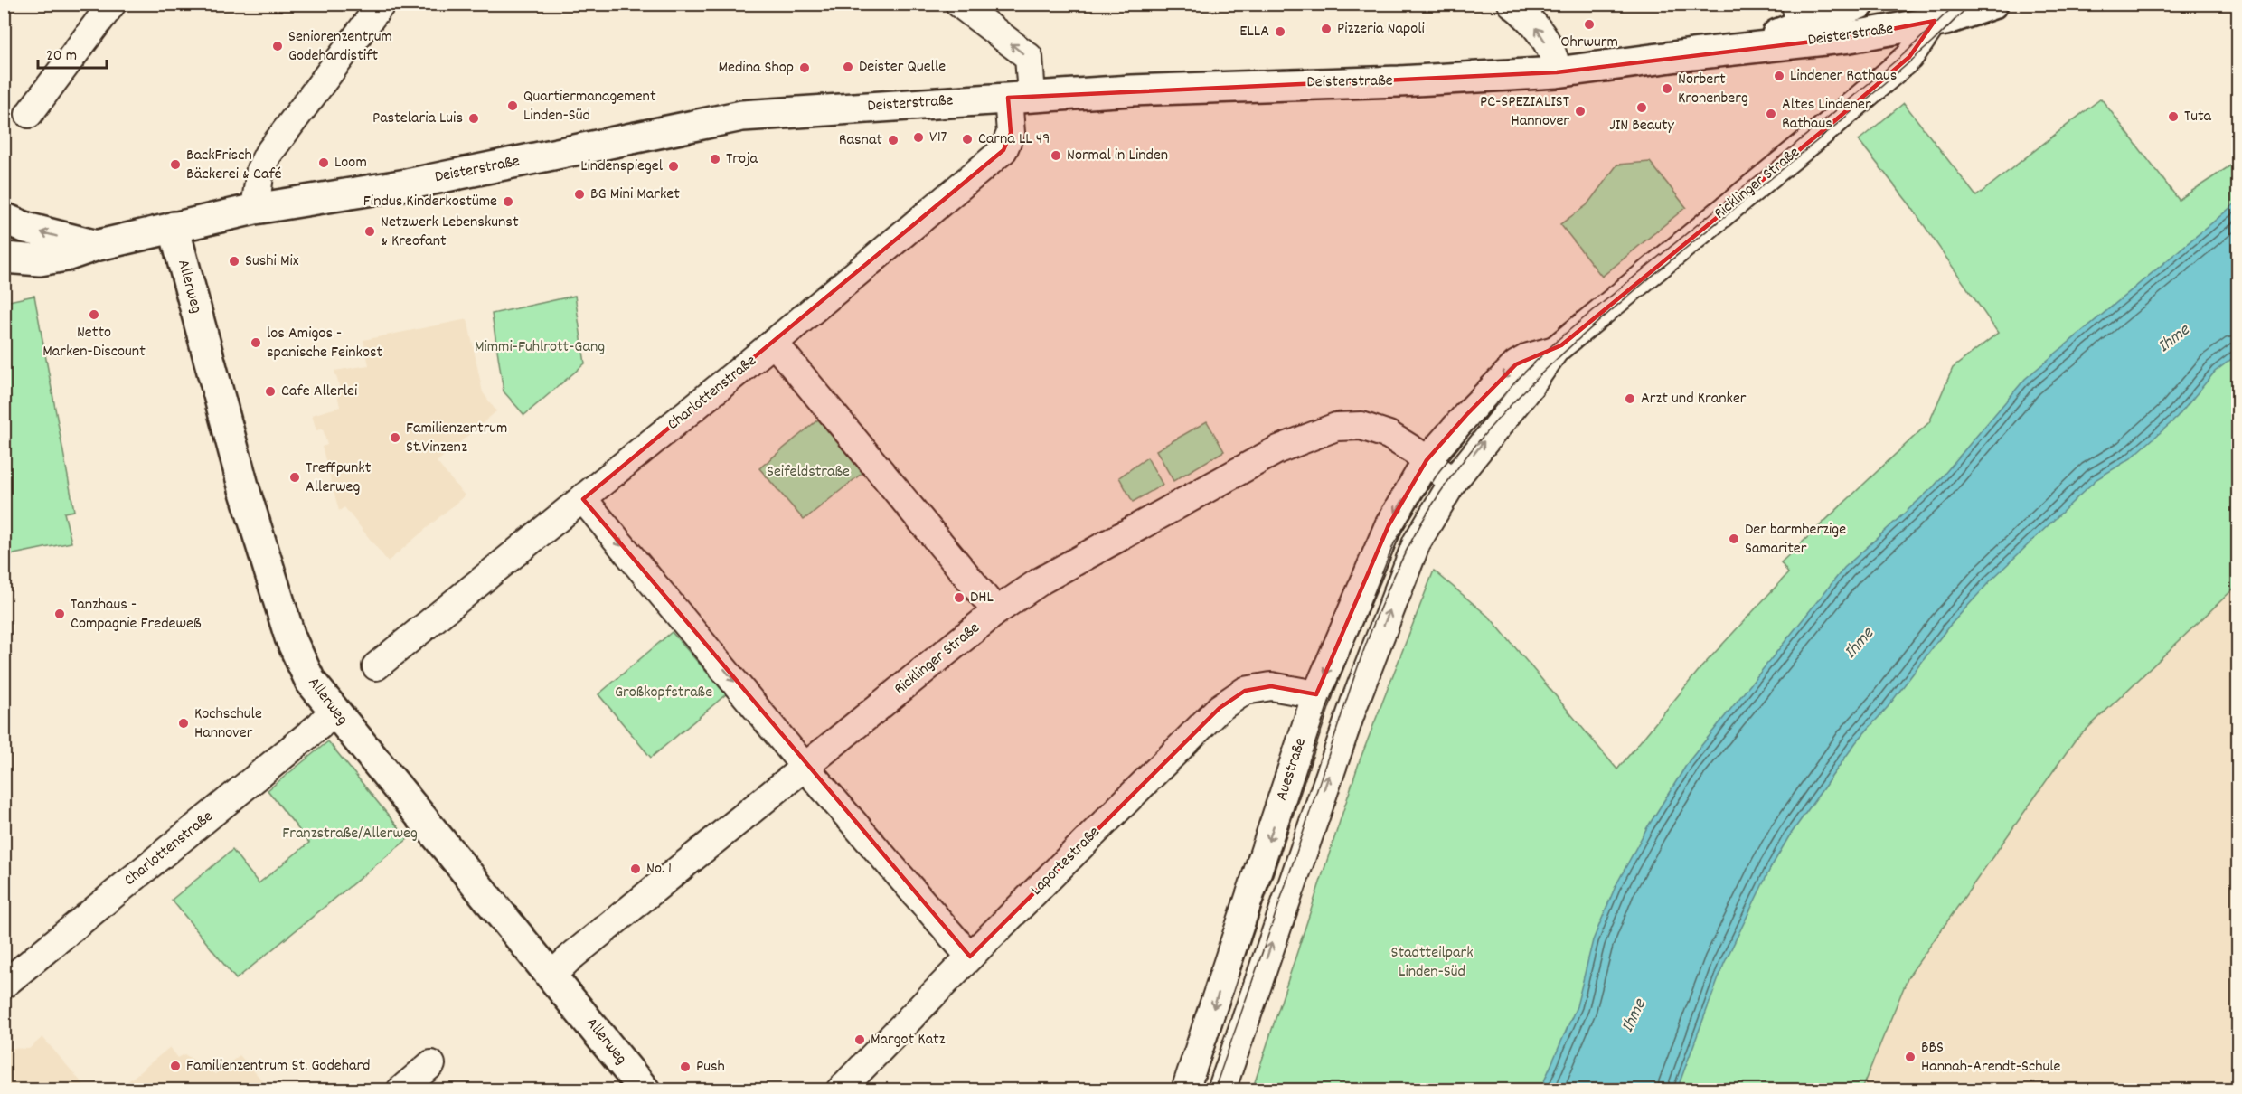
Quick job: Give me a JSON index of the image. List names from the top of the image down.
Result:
{
  "streets": {
    "street": [
      "Deisterstraße",
      "Ricklinger Straße",
      "Allerweg",
      "Charlottenstraße",
      "Auestraße",
      "Laportestraße"
    ]
  },
  "crossings": [
    ["Deisterstraße", "Ricklinger Straße"],
    ["Deisterstraße", "Allerweg"],
    ["Deisterstraße", "Charlottenstraße"],
    ["Ricklinger Straße", "Allerweg"],
    ["Ricklinger Straße", "Auestraße"],
    ["Allerweg", "Charlottenstraße"],
    ["Auestraße", "Laportestraße"]
  ],
  "water": ["Ihme"],
  "parks": [
    "Mimmi-Fuhlrott-Gang",
    "Seifeldstraße",
    "Großkopfstraße",
    "Franzstraße/Allerweg",
    "Stadtteilpark Linden-Süd"
  ],
  "places": [
    "Ohrwurm",
    "Pizzeria Napoli",
    "ELLA",
    "Seniorenzentrum Godehardistift",
    "Deister Quelle",
    "Medina Shop",
    "Lindener Rathaus",
    "Norbert Kronenberg",
    "Quartiermanagement Linden-Süd",
    "JIN Beauty",
    "PC-SPEZIALIST Hannover",
    "Altes Lindener Rathaus",
    "Tuta",
    "Pastelaria Luis",
    "V17",
    "Carna LL 49",
    "Rasnat",
    "Normal in Linden",
    "Troja",
    "Loom",
    "BackFrisch Bäckerei & Café",
    "Lindenspiegel",
    "BG Mini Market",
    "Findus Kinderkostüme",
    "Netzwerk Lebenskunst & Kreofant",
    "Sushi Mix",
    "Netto Marken-Discount",
    "los Amigos - spanische Feinkost",
    "Cafe Allerlei",
    "Arzt und Kranker",
    "Familienzentrum St.Vinzenz",
    "Treffpunkt Allerweg",
    "Der barmherzige Samariter",
    "DHL",
    "Tanzhaus - Compagnie Fredeweß",
    "Kochschule Hannover",
    "No. 1",
    "Margot Katz",
    "BBS Hannah-Arendt-Schule",
    "Familienzentrum St. Godehard",
    "Push"
  ],
  "scale_bar": "20 m"
}
